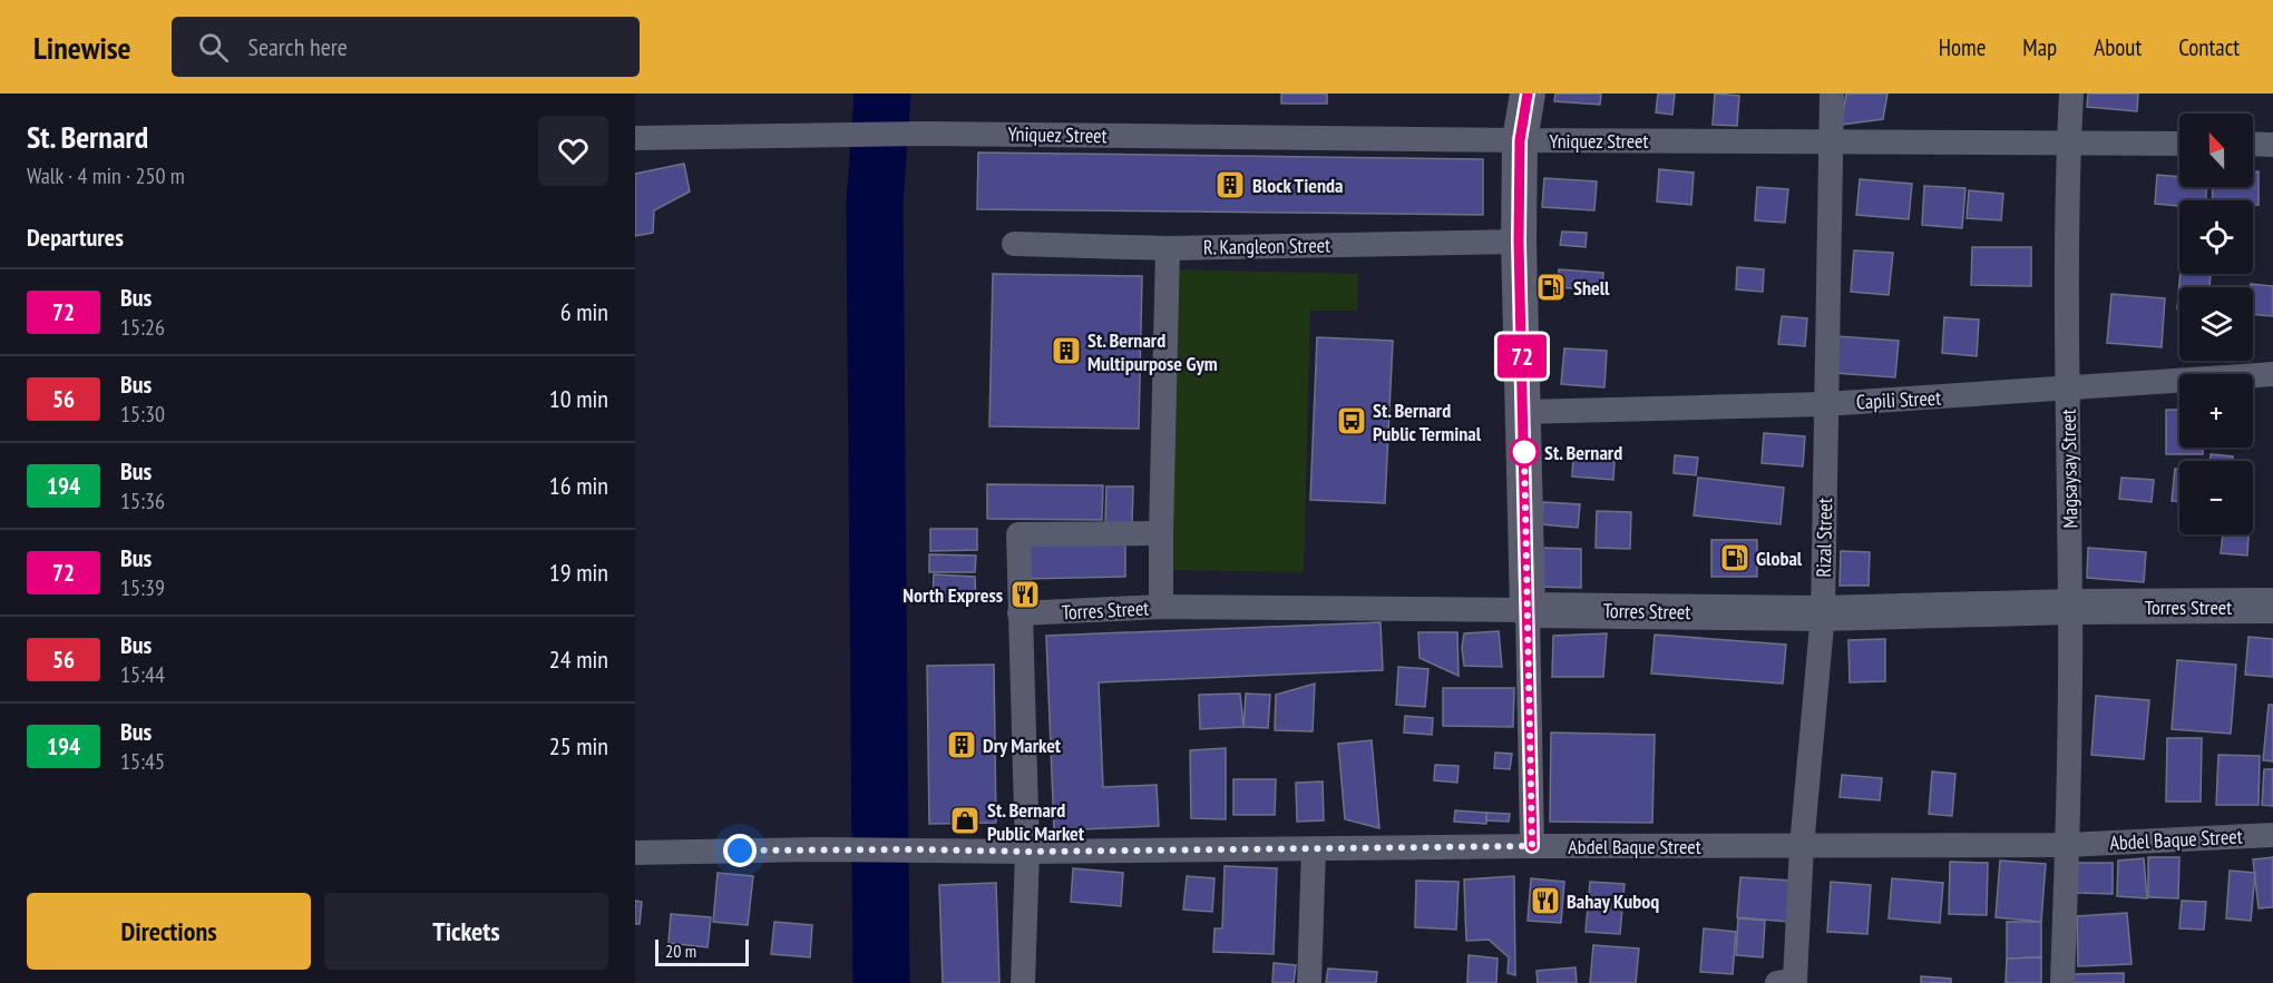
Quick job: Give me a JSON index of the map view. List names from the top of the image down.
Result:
{
  "streets": {
    "street": [
      "Yniquez Street",
      "R. Kangleon Street",
      "Capili Street",
      "Magsaysay Street",
      "Rizal Street",
      "Torres Street",
      "Abdel Baque Street"
    ]
  },
  "crossings": [
    ["Yniquez Street", "Magsaysay Street"],
    ["Yniquez Street", "Rizal Street"],
    ["Capili Street", "Magsaysay Street"],
    ["Capili Street", "Rizal Street"],
    ["Magsaysay Street", "Torres Street"],
    ["Magsaysay Street", "Abdel Baque Street"],
    ["Rizal Street", "Torres Street"],
    ["Rizal Street", "Abdel Baque Street"]
  ],
  "places": {
    "building": ["Block Tienda", "St. Bernard Multipurpose Gym", "Dry Market"],
    "fuel station": ["Shell", "Global"],
    "bus stop": ["St. Bernard Public Terminal"],
    "other": ["St. Bernard"],
    "restaurant": ["North Express", "Bahay Kuboq"],
    "shop": ["St. Bernard Public Market"]
  },
  "lines": ["bus line 72"],
  "scale_bar": "20 m",
  "north": "top",
  "page": {
    "header": "Linewise",
    "search": "Search here",
    "nav": [
      "Home",
      "Map",
      "About",
      "Contact"
    ],
    "heading": [
      ["St. Bernard", "Walk · 4 min · 250 m"],
      "Departures"
    ],
    "on_map": "72",
    "map_buttons": ["+", "−"],
    "list": [
      {
        "mark": "72",
        "name": "Bus",
        "note": "15:26",
        "value": "6 min"
      },
      {
        "mark": "56",
        "name": "Bus",
        "note": "15:30",
        "value": "10 min"
      },
      {
        "mark": "194",
        "name": "Bus",
        "note": "15:36",
        "value": "16 min"
      },
      {
        "mark": "72",
        "name": "Bus",
        "note": "15:39",
        "value": "19 min"
      },
      {
        "mark": "56",
        "name": "Bus",
        "note": "15:44",
        "value": "24 min"
      },
      {
        "mark": "194",
        "name": "Bus",
        "note": "15:45",
        "value": "25 min"
      }
    ],
    "buttons": ["Directions", "Tickets"],
    "scale": "20 m"
  }
}
